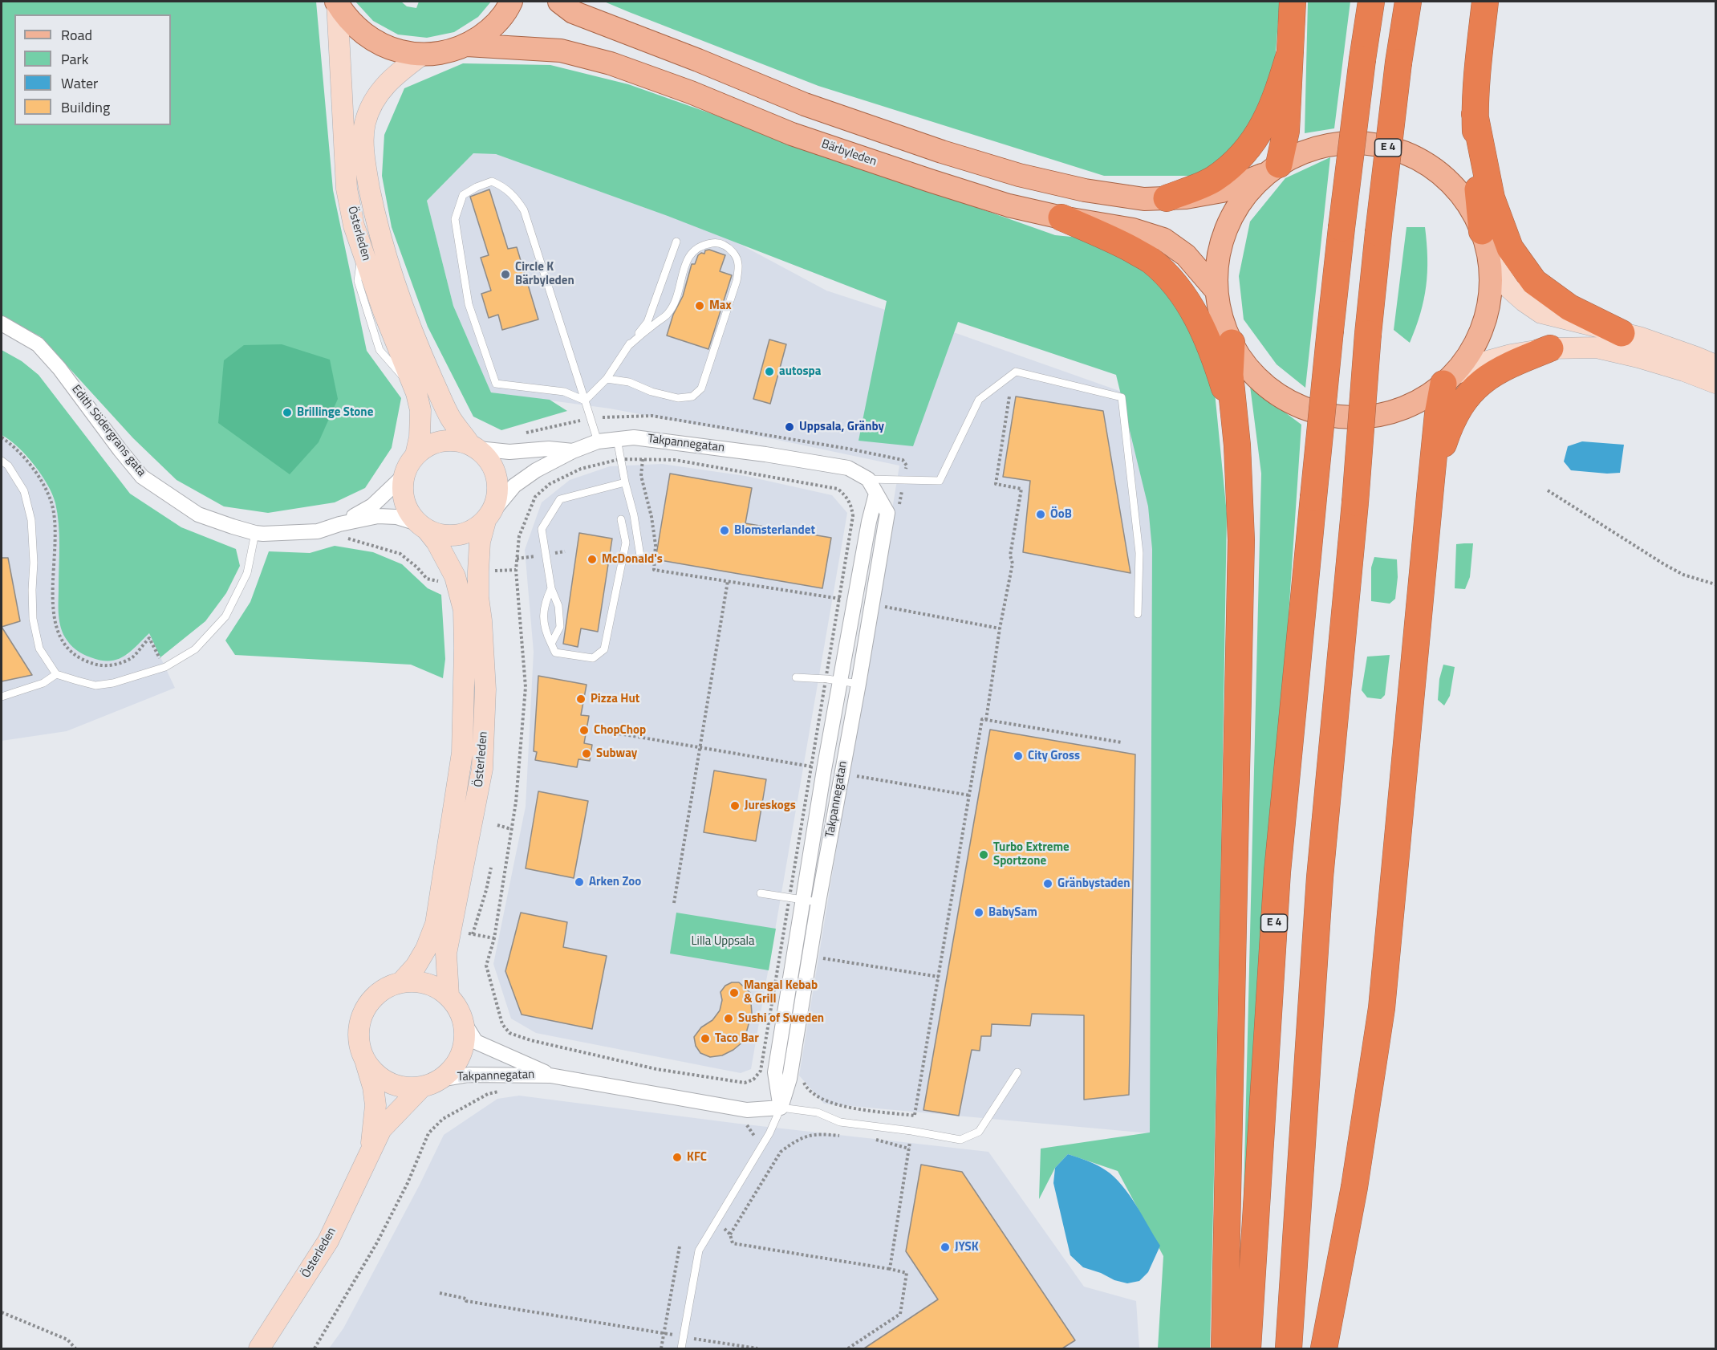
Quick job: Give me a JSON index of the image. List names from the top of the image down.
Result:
{
  "streets": {
    "highway": ["E 4"],
    "main road": ["Bärbyleden", "Österleden"],
    "street": ["Edith Södergrans gata", "Takpannegatan"]
  },
  "crossings": [
    ["Österleden", "Takpannegatan"]
  ],
  "parks": ["Lilla Uppsala"],
  "places": [
    "Circle K Bärbyleden",
    "Max",
    "autospa",
    "Brillinge Stone",
    "Uppsala, Gränby",
    "ÖoB",
    "Blomsterlandet",
    "McDonald's",
    "Pizza Hut",
    "ChopChop",
    "Subway",
    "City Gross",
    "Jureskogs",
    "Turbo Extreme Sportzone",
    "Arken Zoo",
    "Gränbystaden",
    "BabySam",
    "Mangal Kebab & Grill",
    "Sushi of Sweden",
    "Taco Bar",
    "KFC",
    "JYSK"
  ],
  "legend": [
    "Road",
    "Park",
    "Water",
    "Building"
  ]
}
